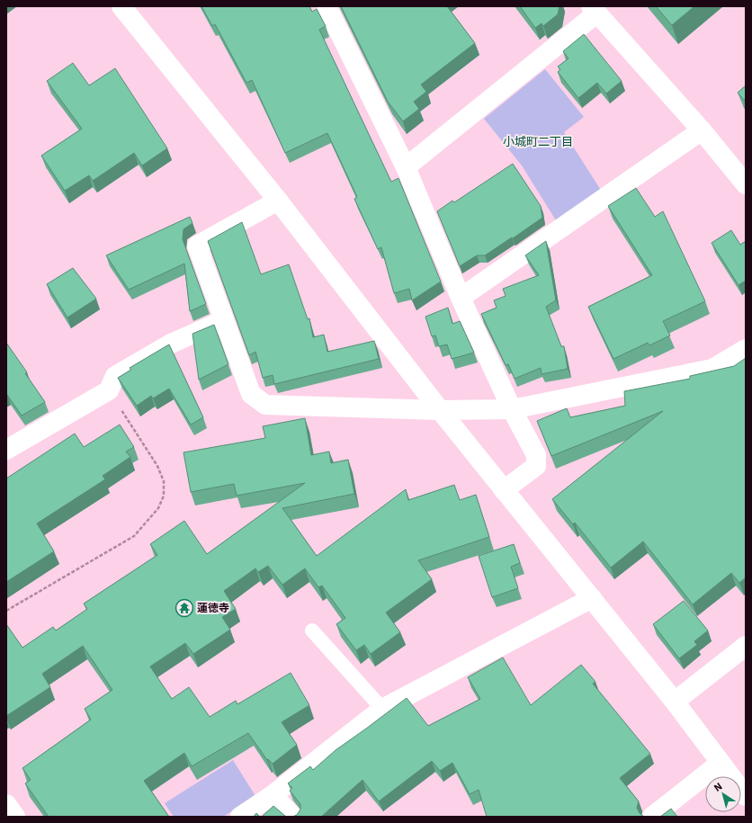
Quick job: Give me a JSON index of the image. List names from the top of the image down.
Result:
{
  "districts": ["小城町二丁目"],
  "places": {
    "temple": ["蓮徳寺"]
  },
  "north": "top left"
}
